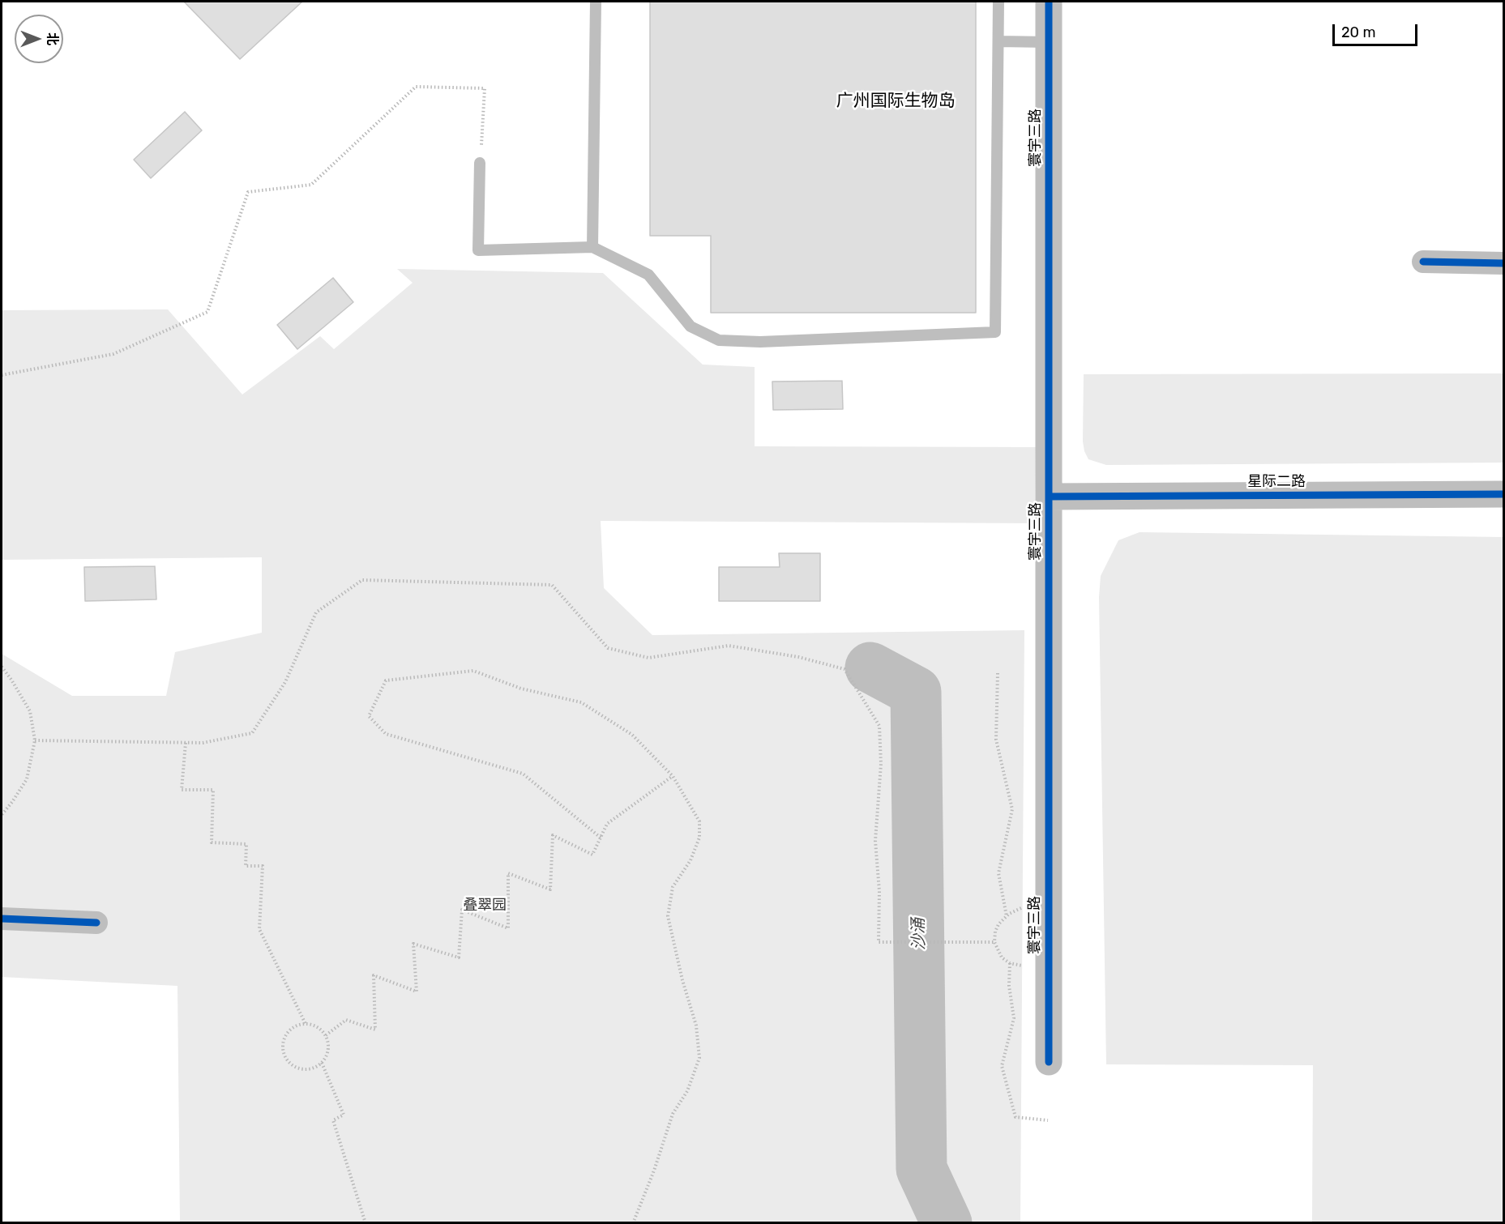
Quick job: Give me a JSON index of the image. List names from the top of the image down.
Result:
{
  "streets": {
    "street": ["寰宇三路", "星际二路"]
  },
  "crossings": [
    ["寰宇三路", "星际二路"]
  ],
  "districts": ["广州国际生物岛"],
  "water": ["沙涌"],
  "parks": ["叠翠园"],
  "scale_bar": "20 m",
  "north": "right"
}
